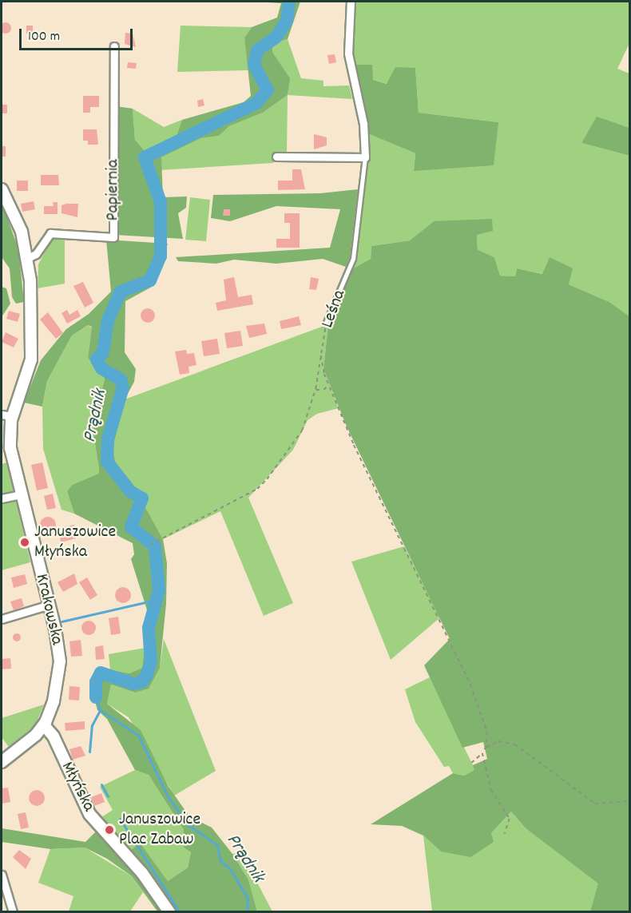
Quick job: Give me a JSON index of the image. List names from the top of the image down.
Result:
{
  "streets": {
    "main road": ["Krakowska", "Młyńska"],
    "street": ["Papiernia", "Leśna"]
  },
  "crossings": [
    ["Papiernia", "Krakowska"],
    ["Krakowska", "Młyńska"]
  ],
  "water": ["Prądnik"],
  "places": ["Januszowice Młyńska", "Januszowice Plac Zabaw"],
  "scale_bar": "100 m"
}
